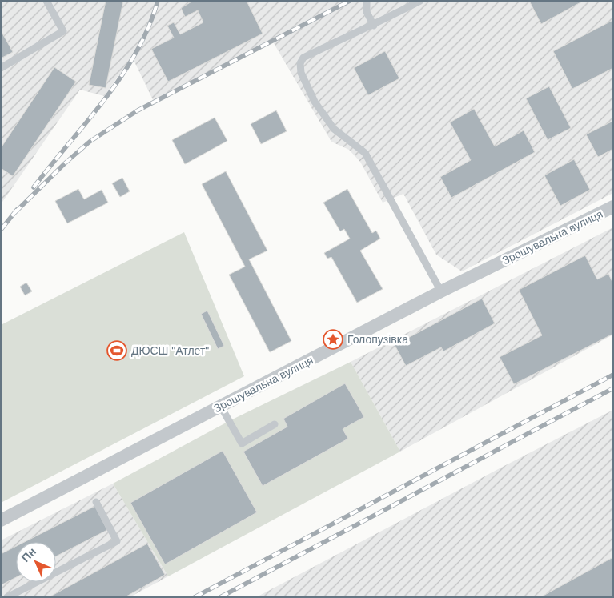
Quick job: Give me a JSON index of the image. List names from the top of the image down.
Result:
{
  "streets": {
    "street": ["Зрошувальна вулиця"]
  },
  "places": {
    "place": ["Голопузівка"],
    "sports": ["ДЮСШ \"Атлет\""]
  },
  "north": "top left"
}
